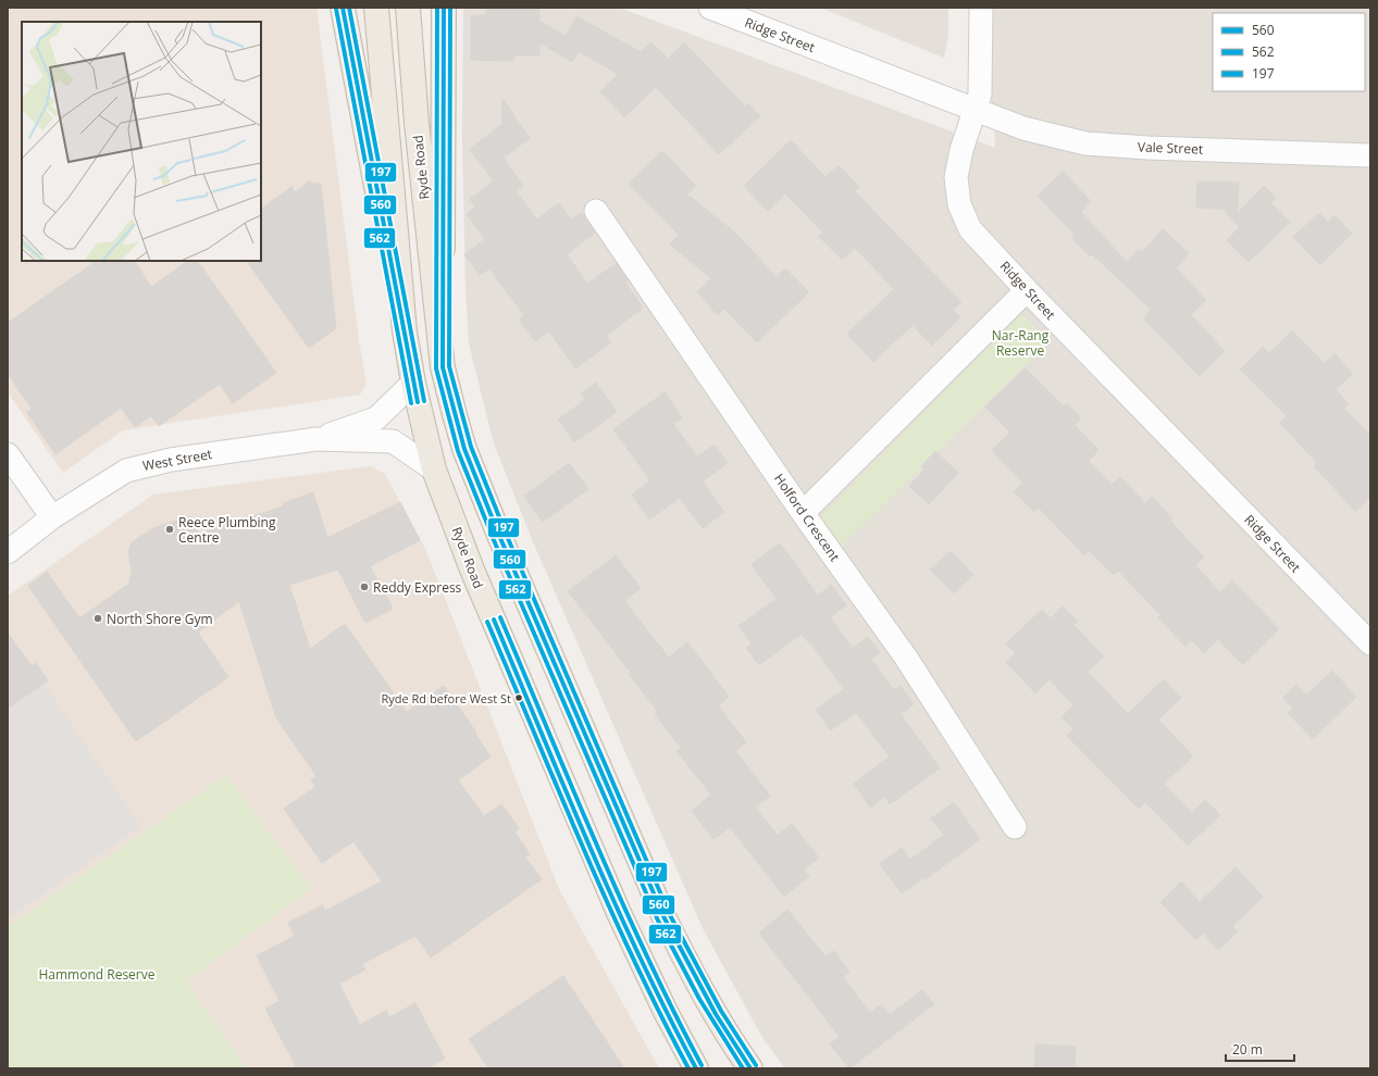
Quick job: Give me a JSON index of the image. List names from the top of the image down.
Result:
{
  "streets": {
    "highway": ["Ryde Road"],
    "street": [
      "Ridge Street",
      "Vale Street",
      "West Street",
      "Holford Crescent"
    ]
  },
  "crossings": [
    ["Ridge Street", "Vale Street"],
    ["Ryde Road", "West Street"]
  ],
  "parks": ["Nar-Rang Reserve", "Hammond Reserve"],
  "places": [
    "Reece Plumbing Centre",
    "Reddy Express",
    "North Shore Gym",
    "Ryde Rd before West St"
  ],
  "lines": ["transit line 560", "transit line 562", "transit line 197"],
  "legend": ["560", "562", "197"],
  "scale_bar": "20 m"
}
